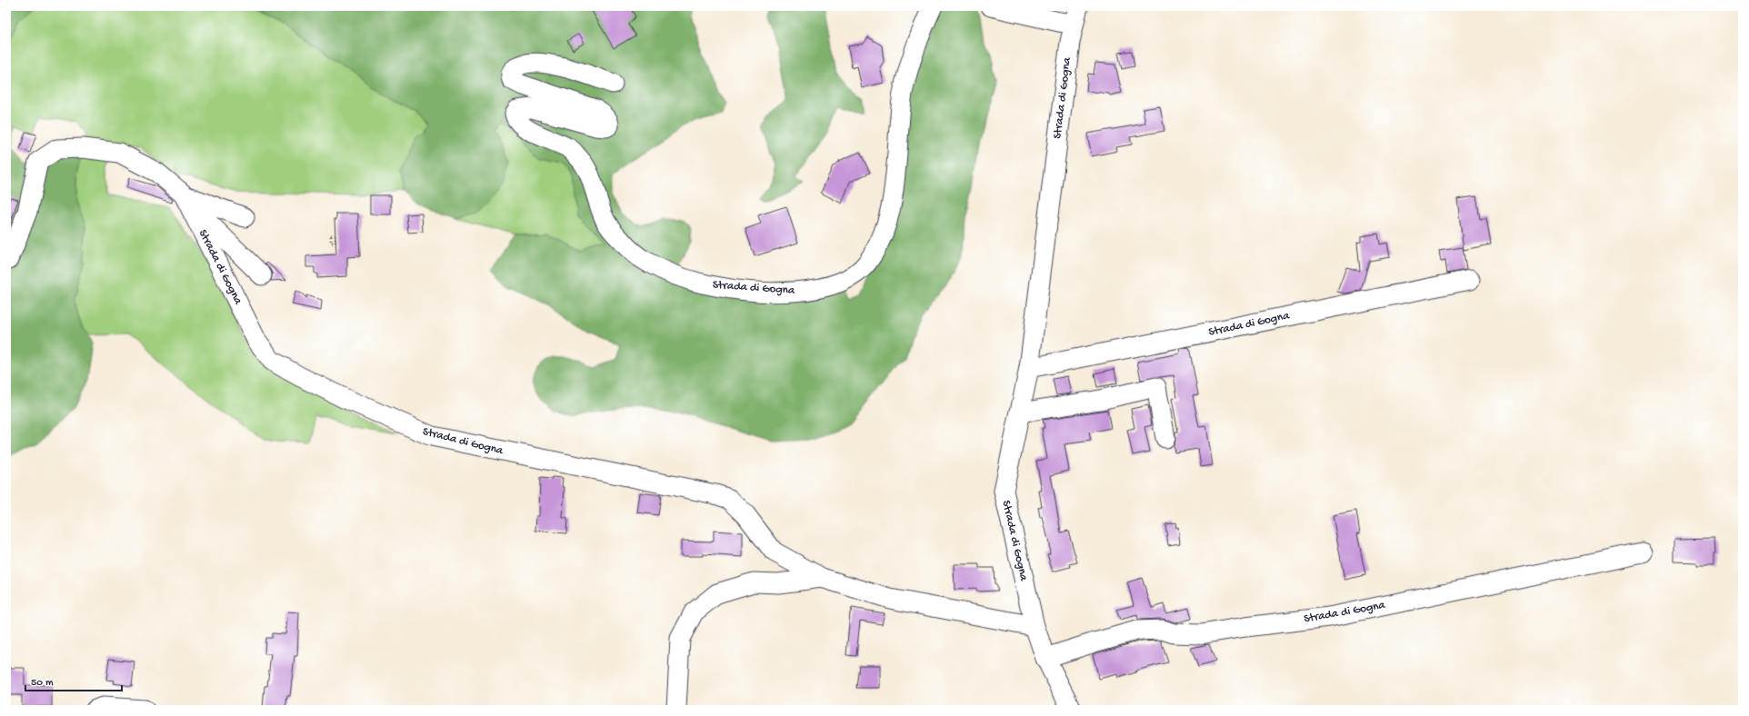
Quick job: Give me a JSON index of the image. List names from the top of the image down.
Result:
{
  "streets": {
    "street": ["Strada di Gogna"]
  },
  "scale_bar": "50 m"
}
